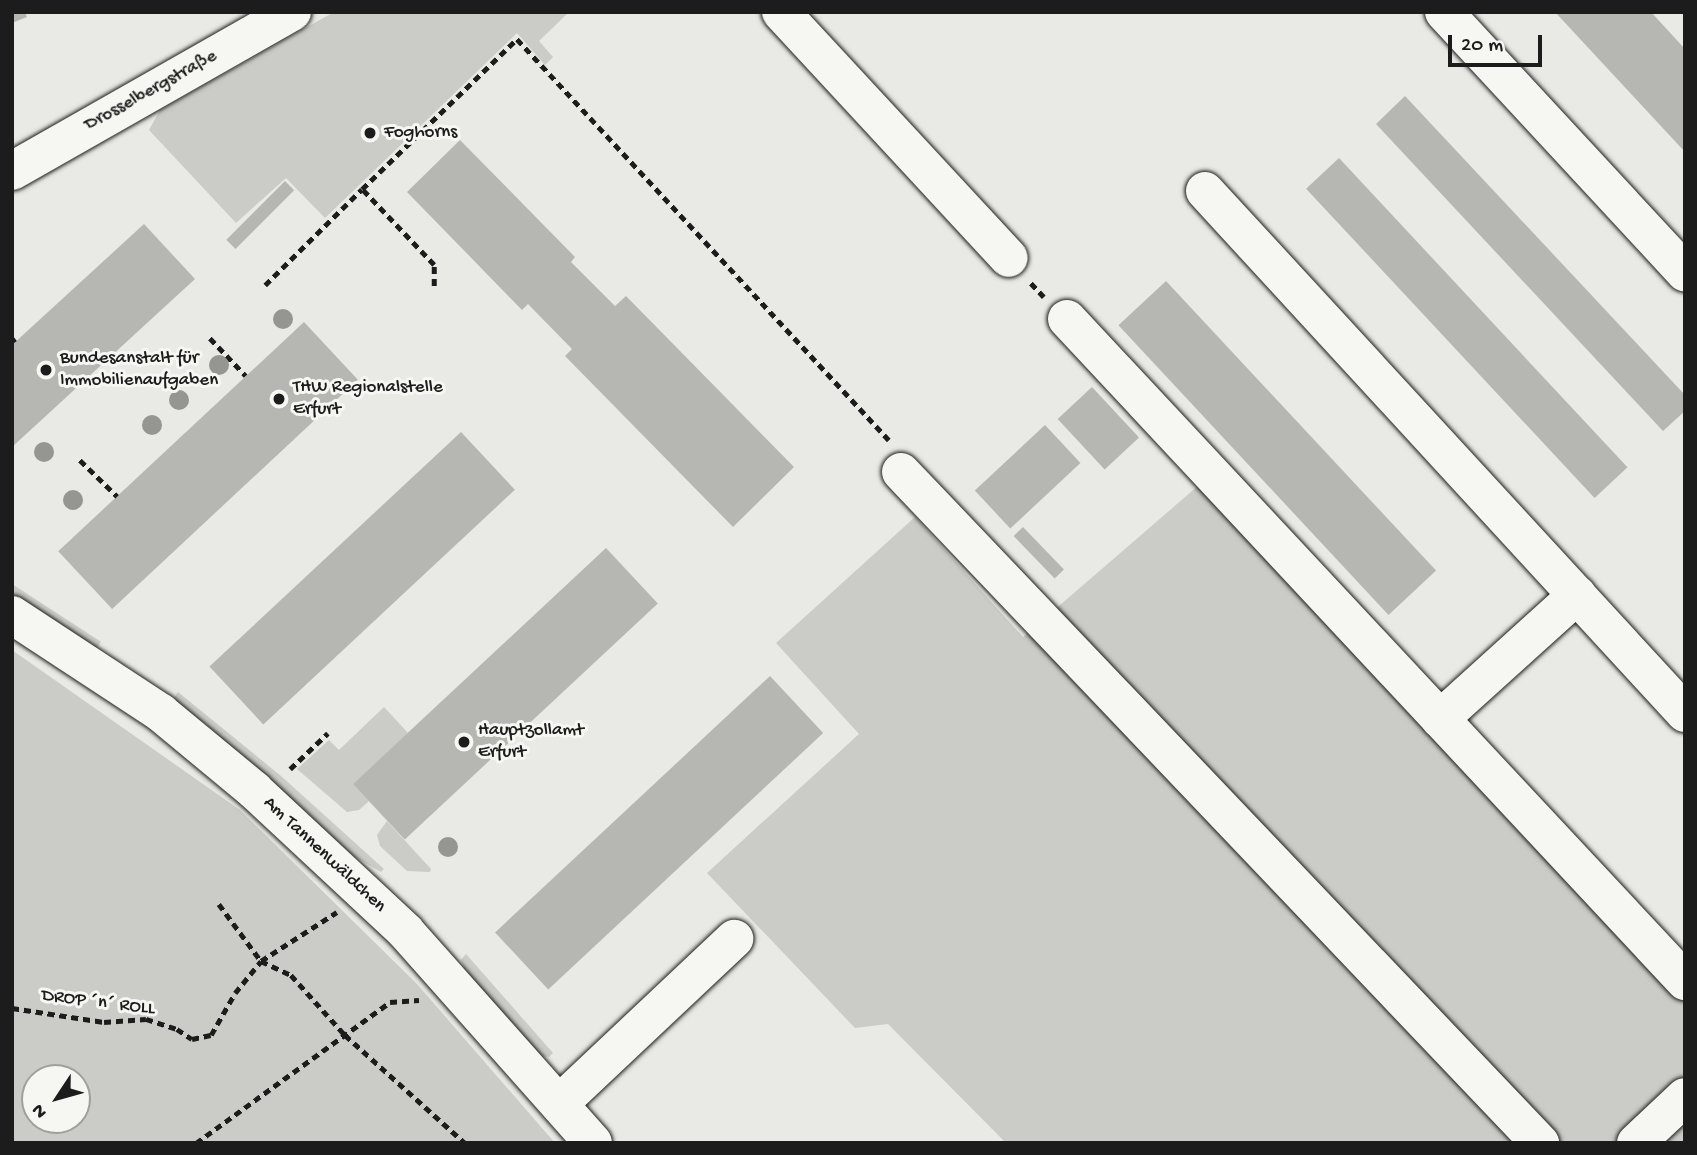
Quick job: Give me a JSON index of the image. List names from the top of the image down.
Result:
{
  "streets": {
    "street": ["Drosselbergstraße", "Am Tannenwäldchen"],
    "path": ["DROP ´n´ ROLL"]
  },
  "crossings": [
    ["Am Tannenwäldchen", "DROP ´n´ ROLL"]
  ],
  "places": [
    "Foghorns",
    "Bundesanstalt für Immobilienaufgaben",
    "THW Regionalstelle Erfurt",
    "Hauptzollamt Erfurt"
  ],
  "scale_bar": "20 m",
  "north": "bottom left"
}
